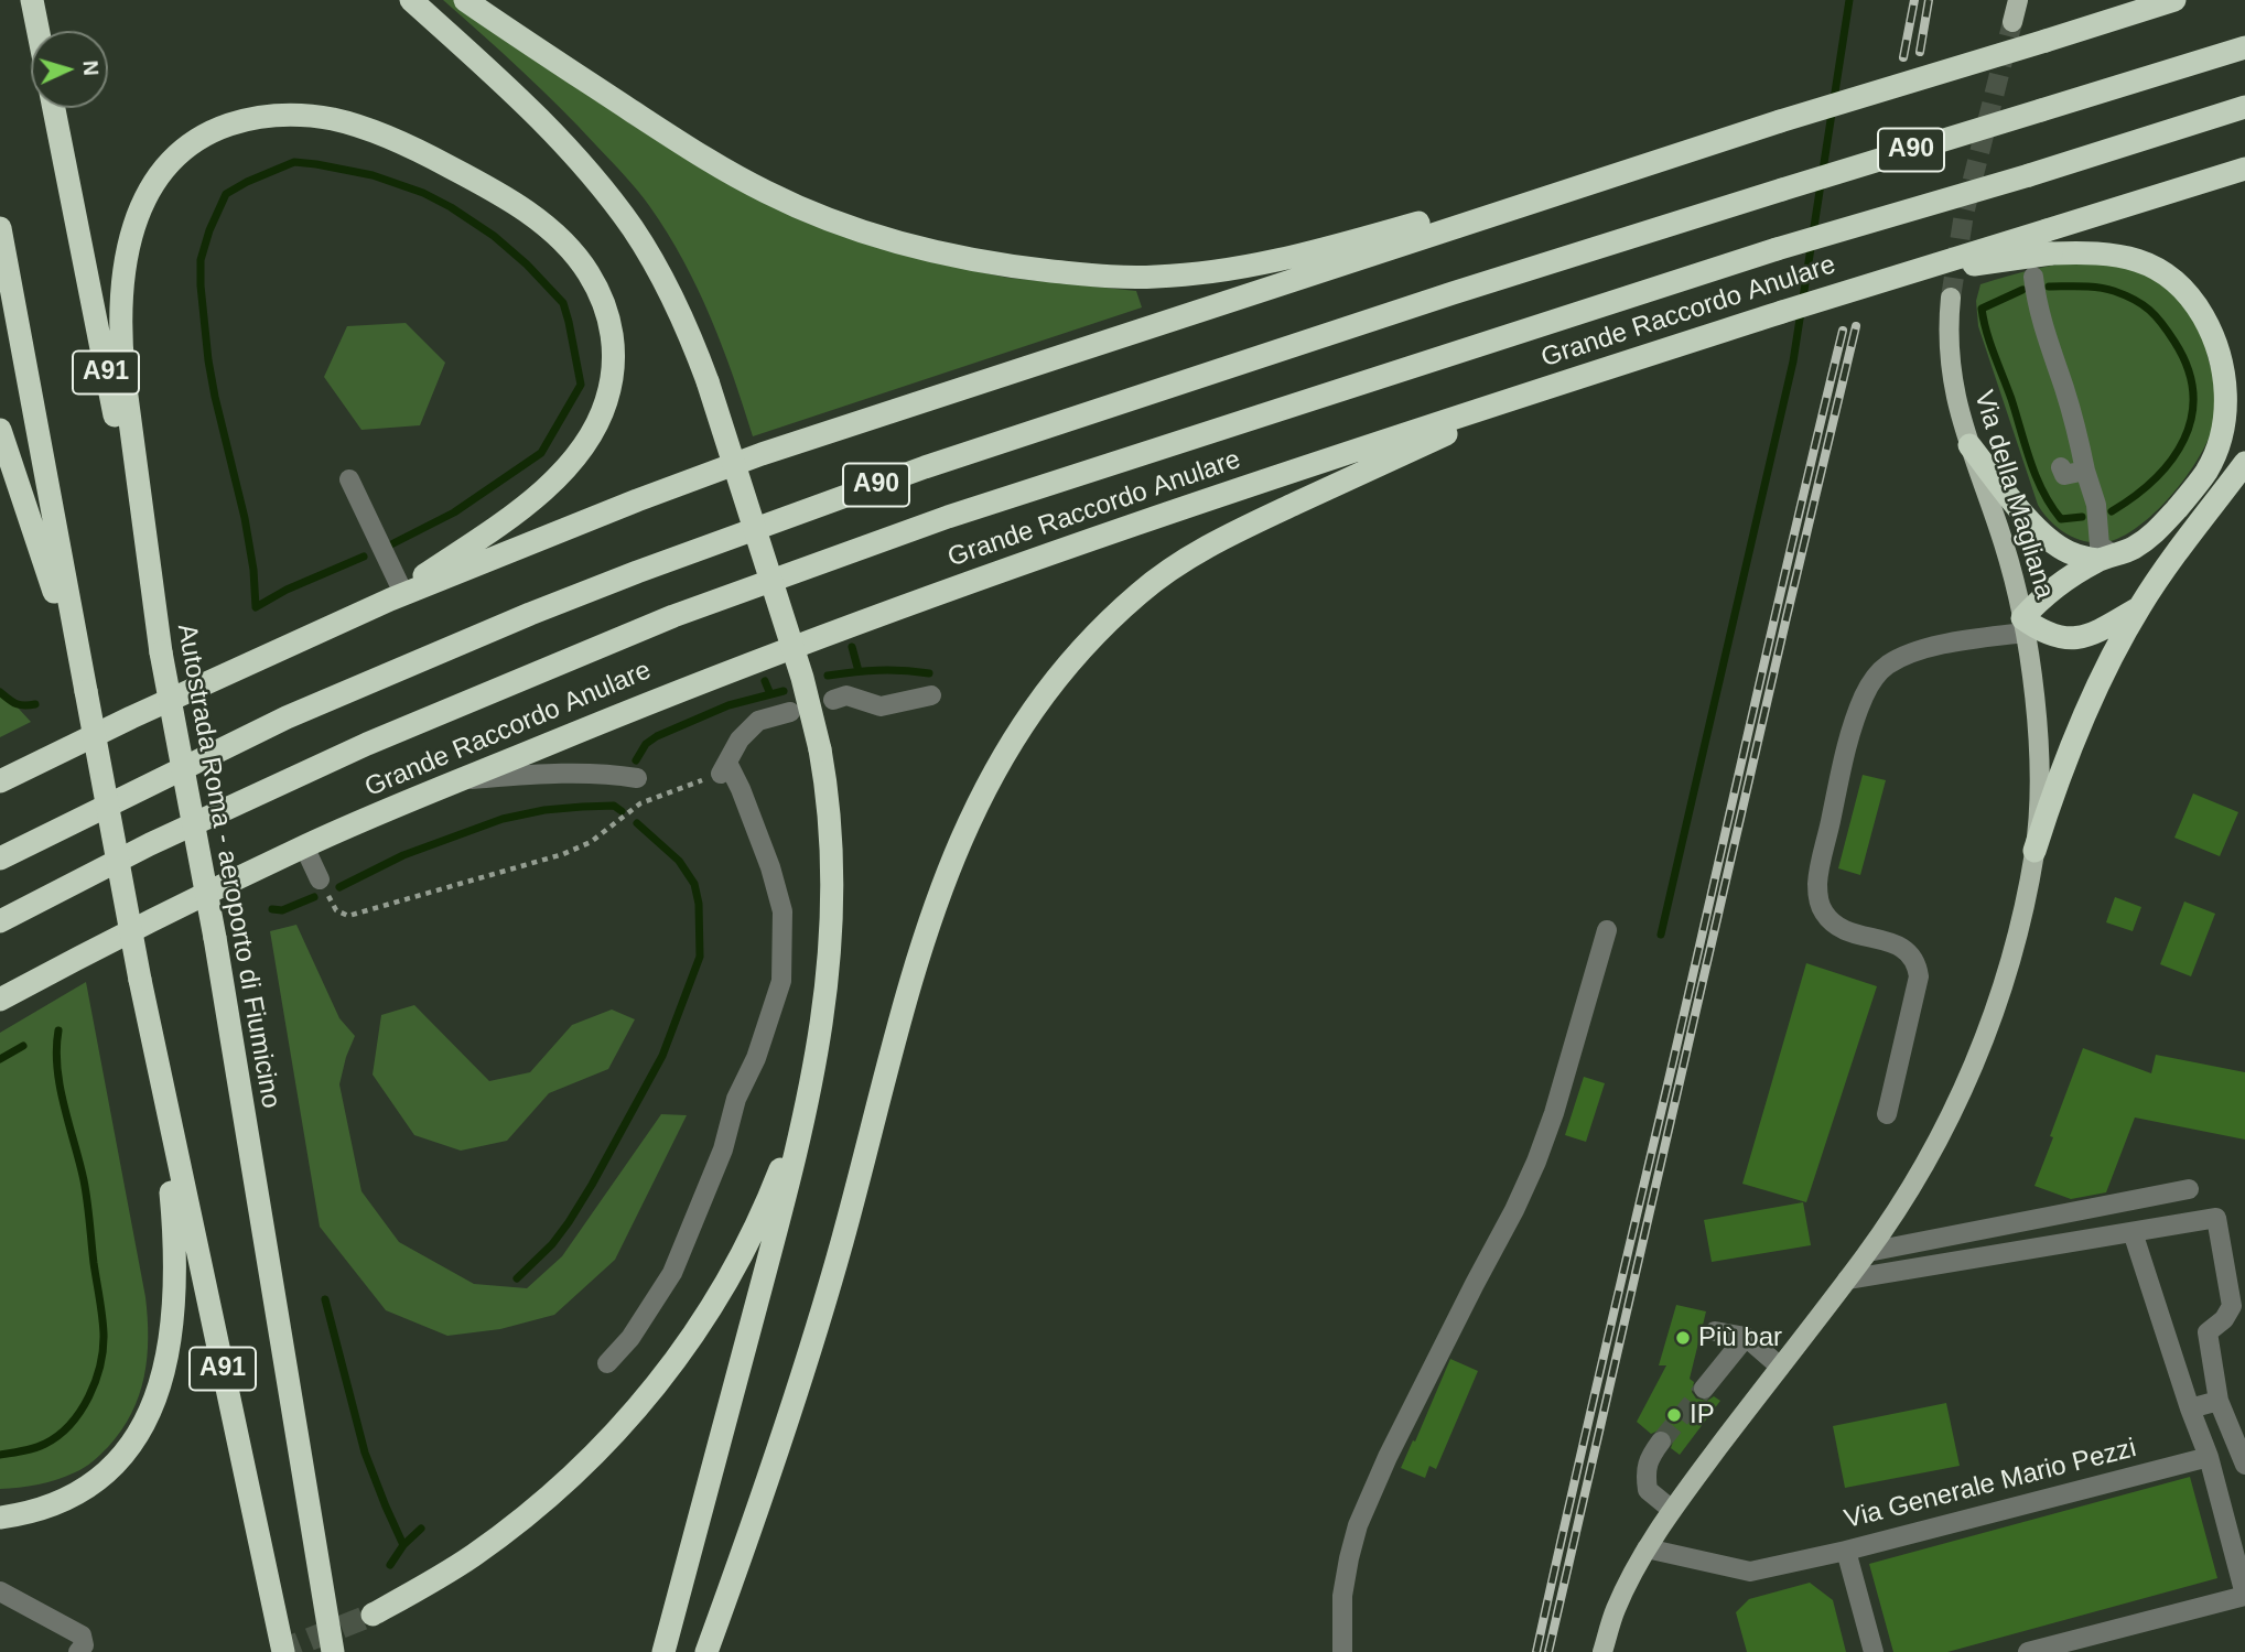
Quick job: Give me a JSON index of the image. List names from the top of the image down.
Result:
{
  "streets": {
    "highway": [
      "A90",
      "Grande Raccordo Anulare",
      "A91",
      "Autostrada Roma - aeroporto di Fiumicino"
    ],
    "main road": ["Via della Magliana"],
    "street": ["Via Generale Mario Pezzi"]
  },
  "crossings": [
    ["Via della Magliana", "Via Generale Mario Pezzi"]
  ],
  "places": ["Più bar", "IP"],
  "north": "right"
}
